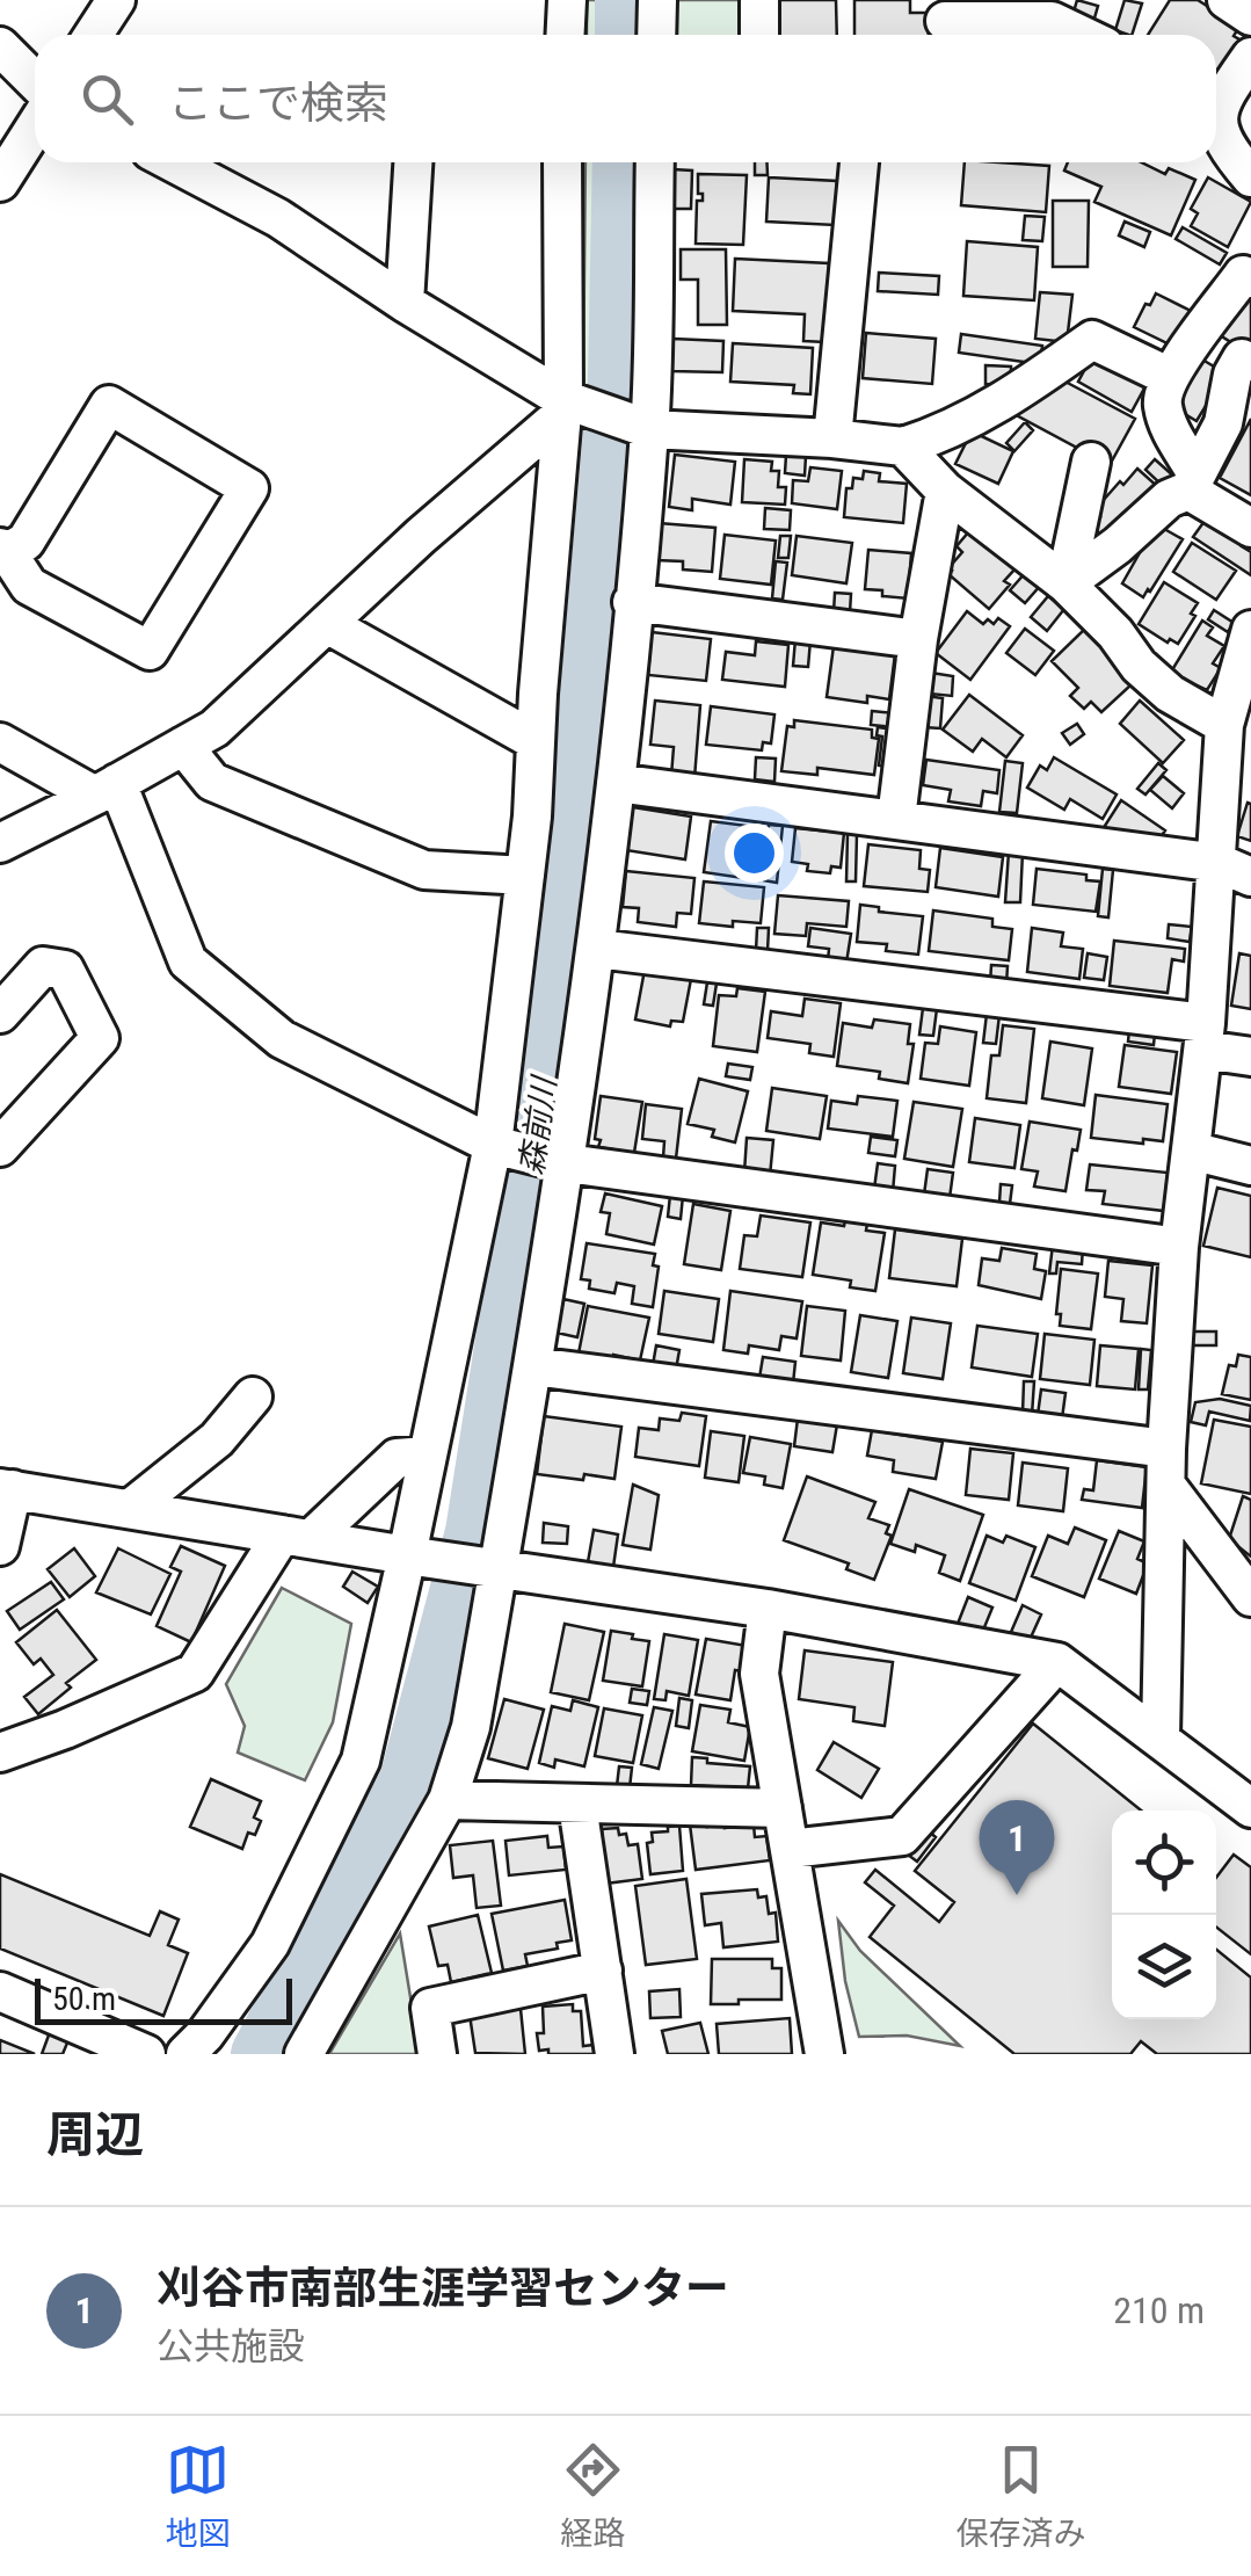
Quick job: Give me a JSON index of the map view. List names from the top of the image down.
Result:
{
  "water": ["森前川"],
  "scale_bar": "50 m",
  "page": {
    "search": "ここで検索",
    "pins": "1",
    "scale": "50 m",
    "heading": "周辺",
    "list": [
      {
        "mark": "1",
        "name": "刈谷市南部生涯学習センター",
        "note": "公共施設",
        "value": "210 m"
      }
    ],
    "nav": ["地図", "経路", "保存済み"]
  }
}
